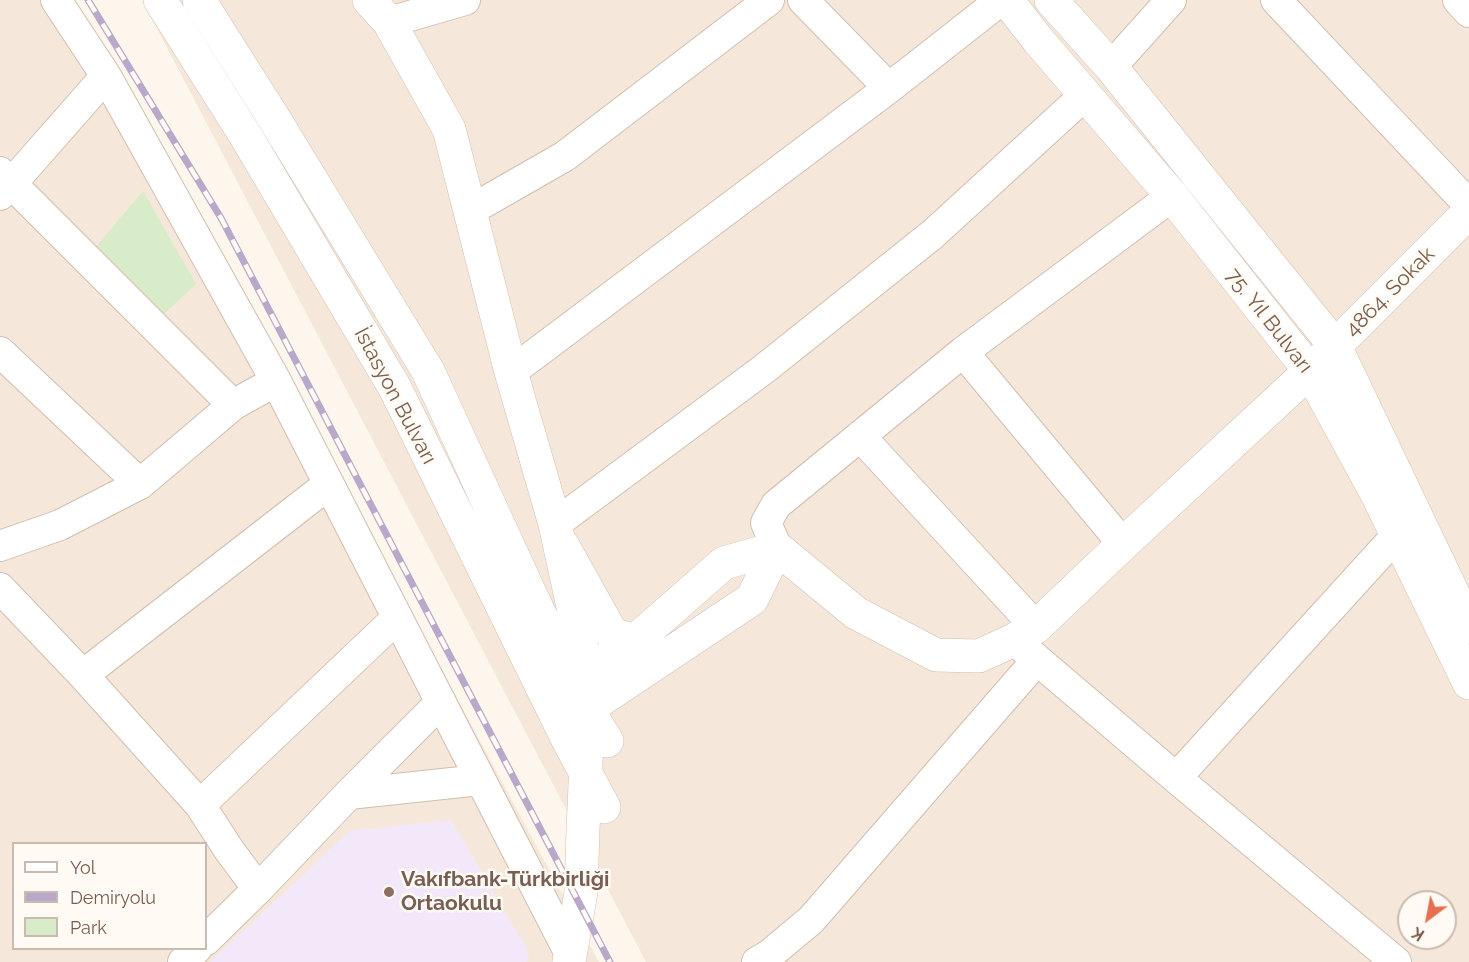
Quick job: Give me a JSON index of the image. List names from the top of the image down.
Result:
{
  "streets": {
    "street": ["4864. Sokak", "75. Yıl Bulvarı", "İstasyon Bulvarı"]
  },
  "crossings": [
    ["4864. Sokak", "75. Yıl Bulvarı"]
  ],
  "places": ["Vakıfbank-Türkbirliği Ortaokulu"],
  "legend": ["Yol", "Demiryolu", "Park"],
  "north": "bottom left"
}
